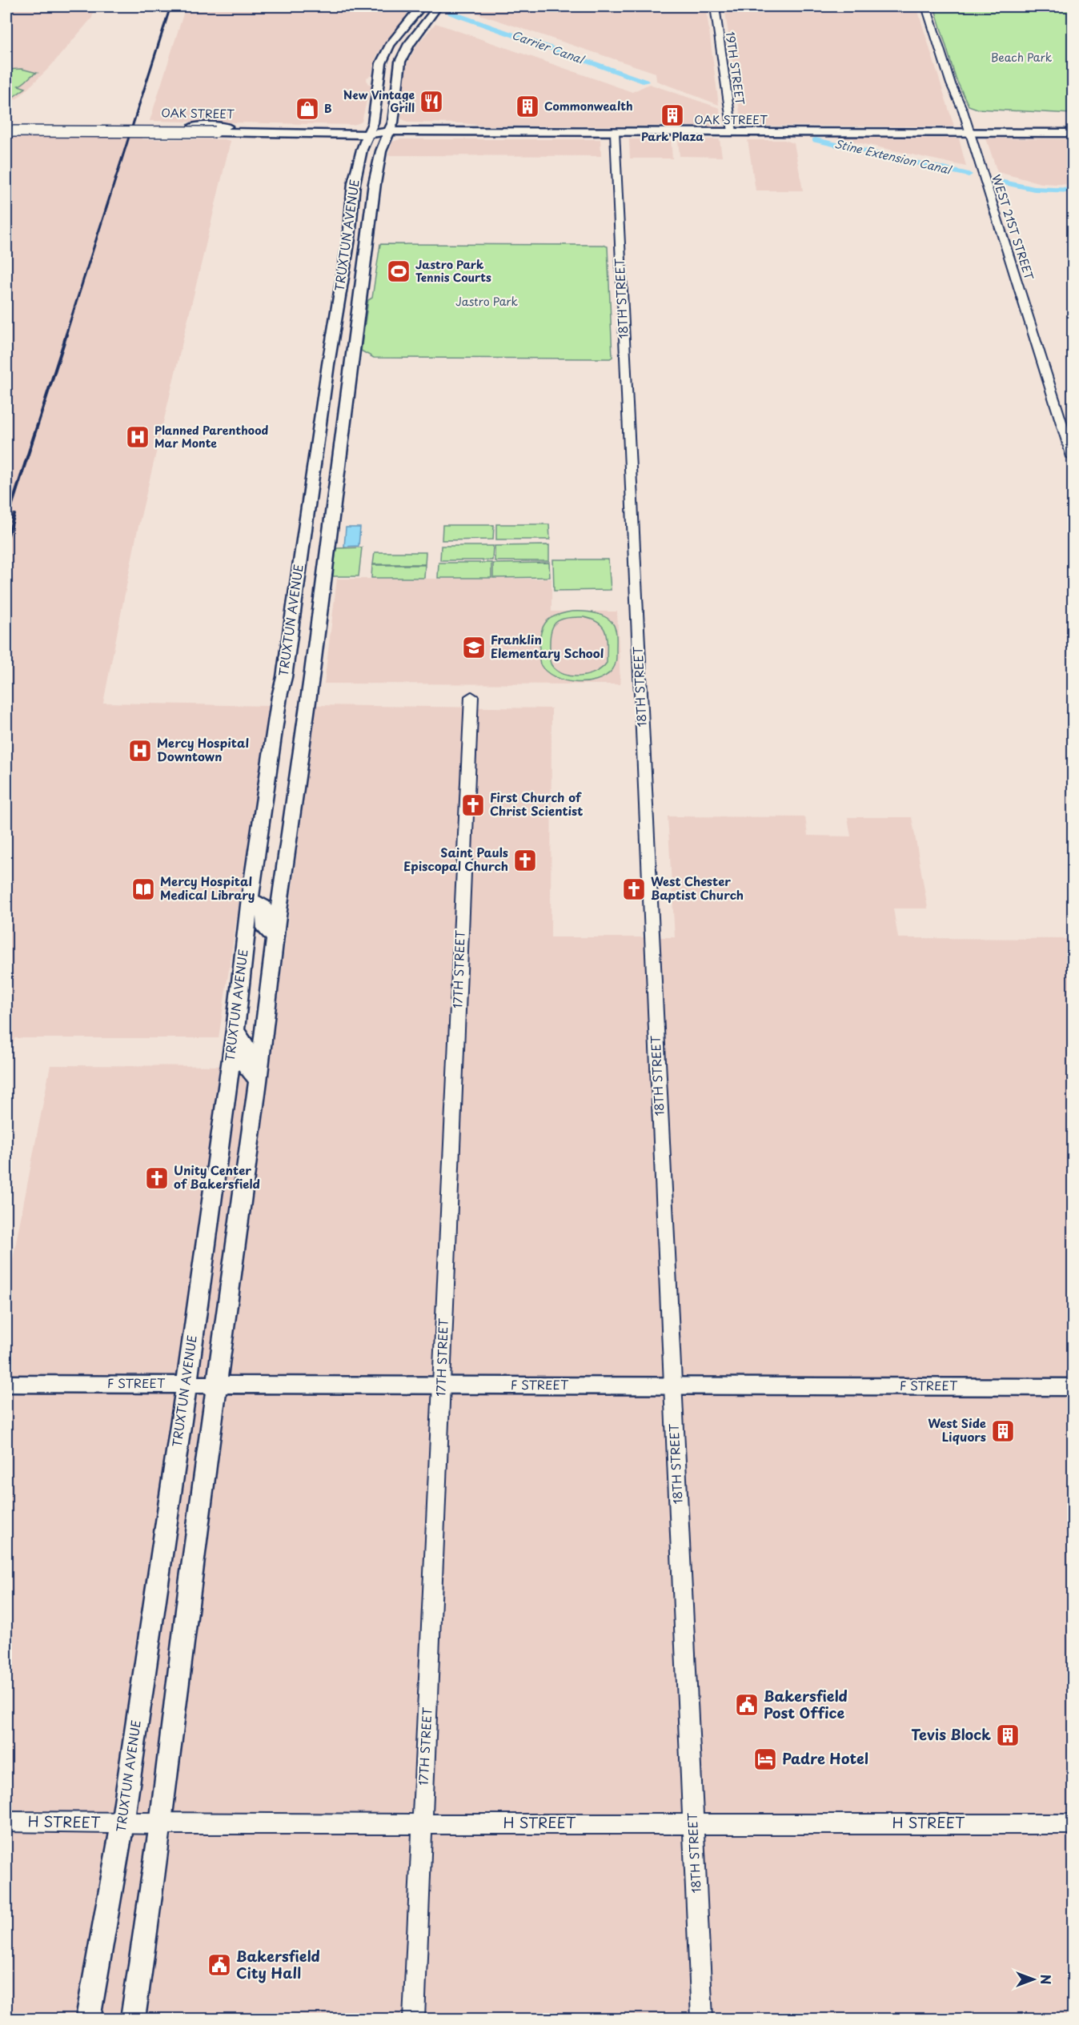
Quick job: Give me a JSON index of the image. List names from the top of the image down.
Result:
{
  "streets": {
    "main road": ["OAK STREET", "TRUXTUN AVENUE", "F STREET"],
    "street": [
      "19TH STREET",
      "WEST 21ST STREET",
      "18TH STREET",
      "17TH STREET",
      "H STREET"
    ]
  },
  "crossings": [
    ["19TH STREET", "OAK STREET"],
    ["OAK STREET", "WEST 21ST STREET"],
    ["OAK STREET", "TRUXTUN AVENUE"],
    ["OAK STREET", "18TH STREET"],
    ["TRUXTUN AVENUE", "F STREET"],
    ["TRUXTUN AVENUE", "H STREET"],
    ["18TH STREET", "F STREET"],
    ["18TH STREET", "H STREET"],
    ["17TH STREET", "F STREET"],
    ["17TH STREET", "H STREET"]
  ],
  "water": ["Carrier Canal", "Stine Extension Canal"],
  "parks": ["Beach Park", "Jastro Park"],
  "places": {
    "restaurant": ["New Vintage Grill"],
    "building": [
      "Commonwealth",
      "Park Plaza",
      "West Side Liquors",
      "Tevis Block"
    ],
    "shop": ["B"],
    "sports": ["Jastro Park Tennis Courts"],
    "hospital": ["Planned Parenthood Mar Monte", "Mercy Hospital Downtown"],
    "school or university": ["Franklin Elementary School"],
    "church": [
      "First Church of Christ Scientist",
      "Saint Pauls Episcopal Church",
      "West Chester Baptist Church",
      "Unity Center of Bakersfield"
    ],
    "library": ["Mercy Hospital Medical Library"],
    "public building": ["Bakersfield Post Office", "Bakersfield City Hall"],
    "hotel": ["Padre Hotel"]
  },
  "north": "right"
}
